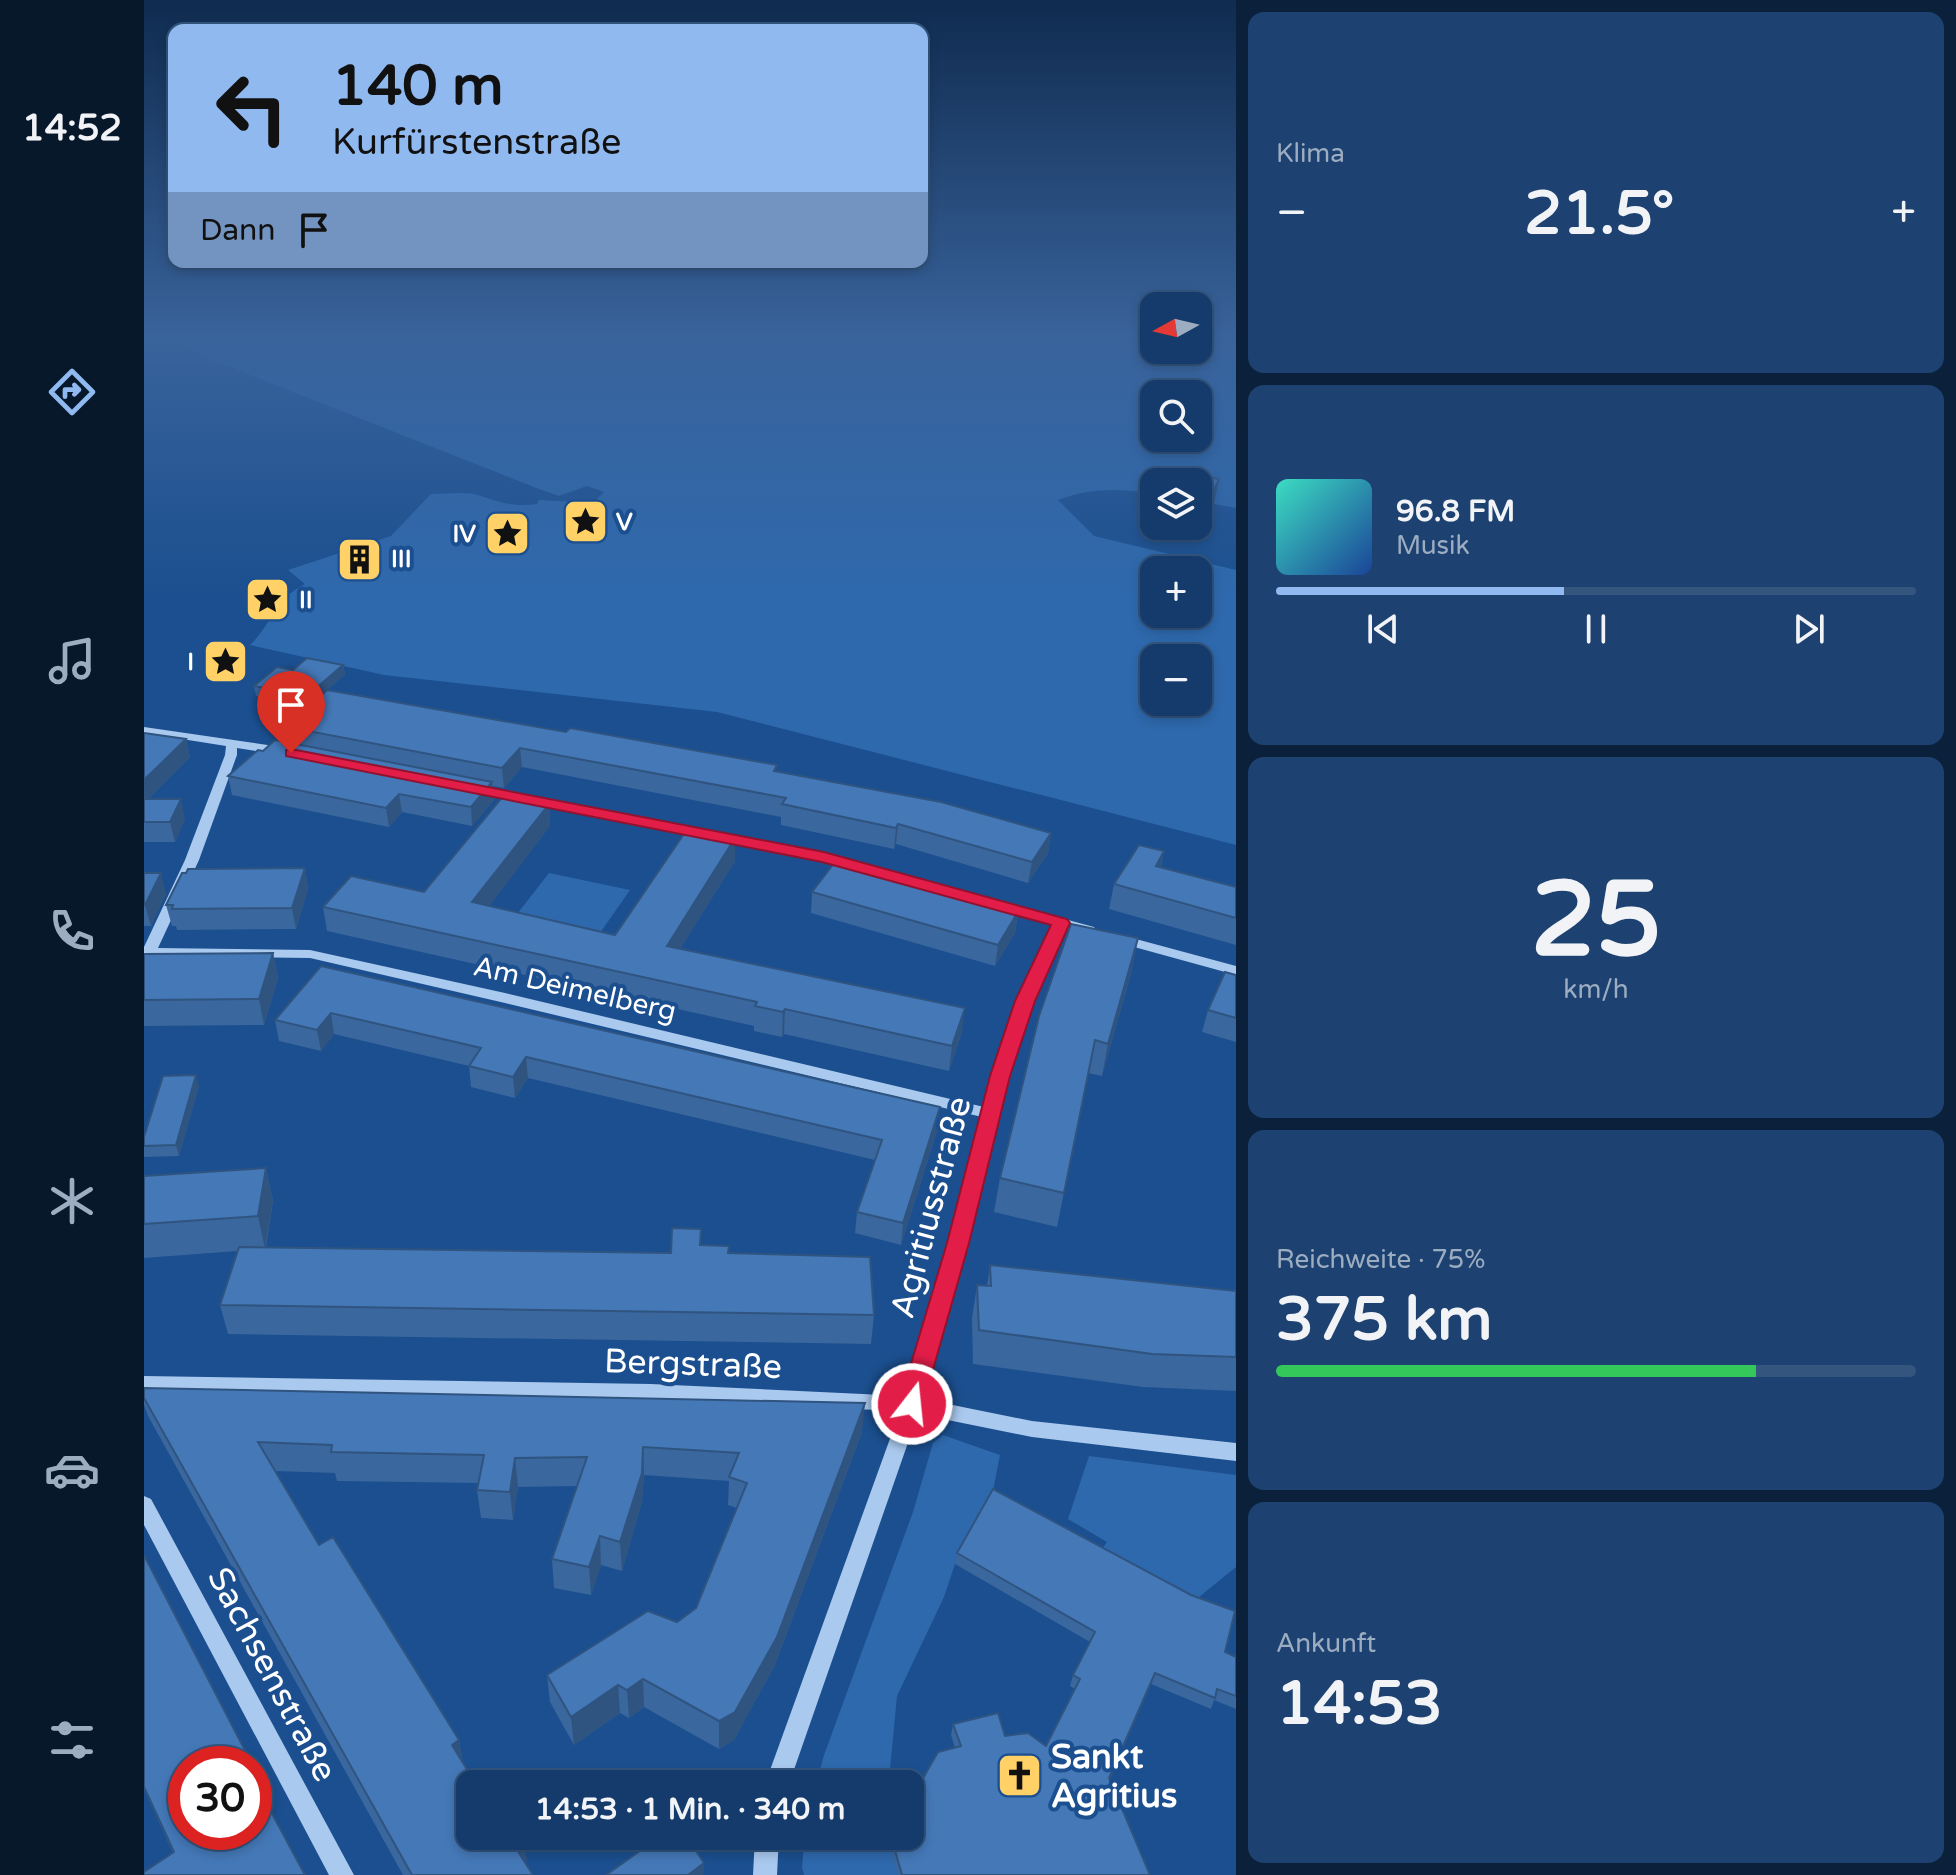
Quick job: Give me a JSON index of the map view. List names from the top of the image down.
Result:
{
  "streets": {
    "street": [
      "Am Deimelberg",
      "Agritiusstraße",
      "Bergstraße",
      "Sachsenstraße"
    ]
  },
  "crossings": [
    ["Am Deimelberg", "Agritiusstraße"],
    ["Agritiusstraße", "Bergstraße"]
  ],
  "places": {
    "place": [
      "V",
      "IV",
      "II",
      "I"
    ],
    "building": ["III"],
    "church": ["Sankt Agritius"]
  },
  "north": "left",
  "page": {
    "tabs": "14:52",
    "tile": [
      "Klima",
      ["25", "km/h"],
      ["Reichweite · 75%", "375 km"],
      ["Ankunft", "14:53"]
    ],
    "turn": ["140 m", "Kurfürstenstraße"],
    "heat": ["−", "21.5°", "+"],
    "then": "Dann",
    "map_buttons": ["+", "−"],
    "song": ["96.8 FM", "Musik"],
    "limit": "30",
    "trip": "14:53 · 1 Min. · 340 m"
  }
}
